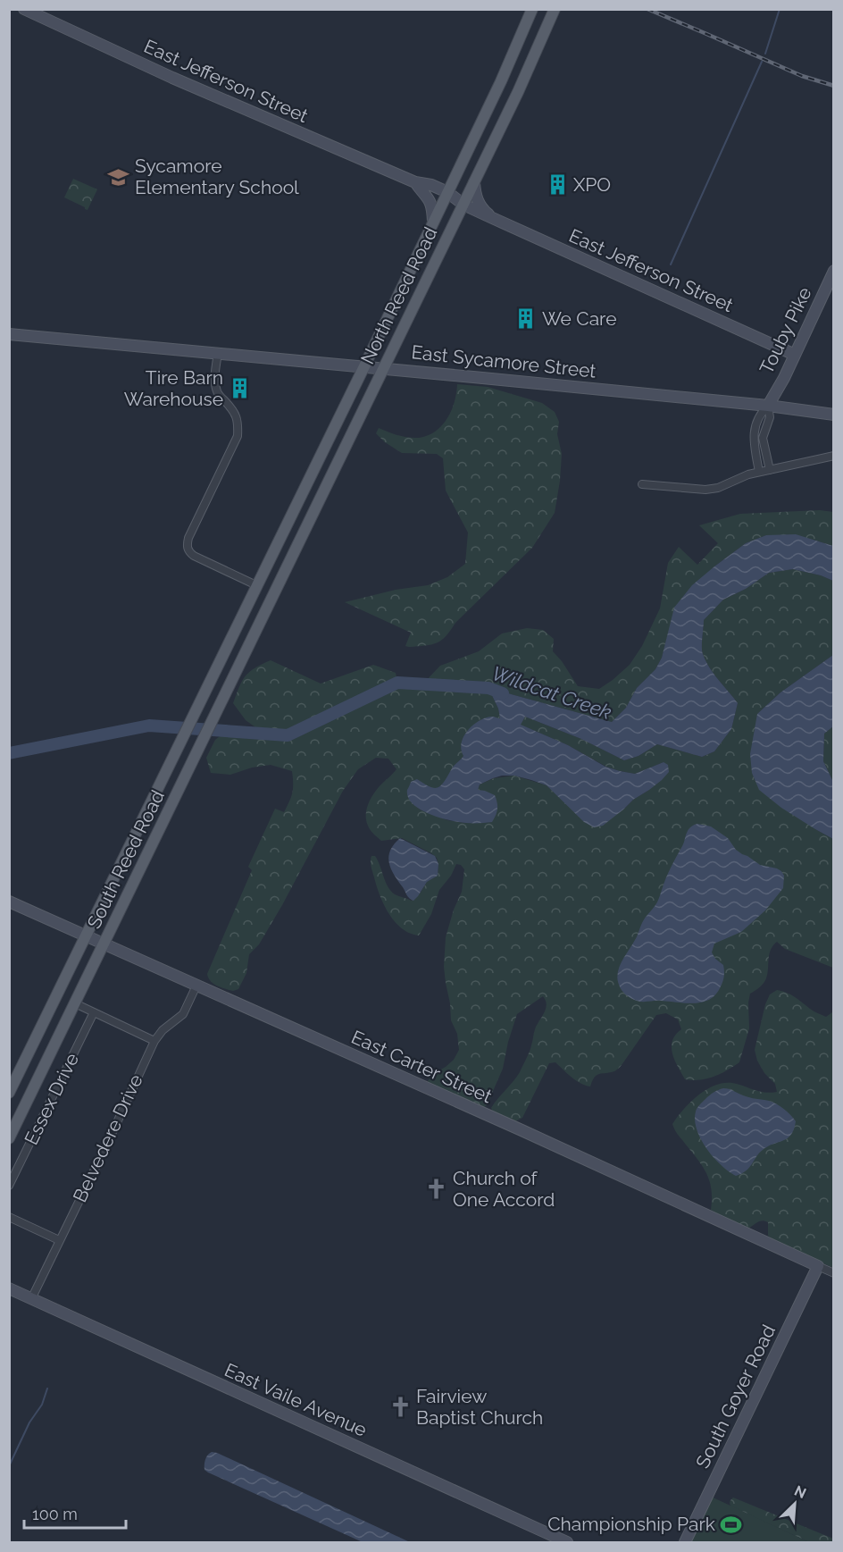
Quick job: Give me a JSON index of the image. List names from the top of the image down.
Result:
{
  "streets": {
    "main road": ["North Reed Road", "South Reed Road"],
    "street": [
      "East Jefferson Street",
      "Touby Pike",
      "East Sycamore Street",
      "East Carter Street",
      "Essex Drive",
      "Belvedere Drive",
      "South Goyer Road",
      "East Vaile Avenue"
    ]
  },
  "crossings": [
    ["East Jefferson Street", "North Reed Road"],
    ["East Jefferson Street", "Touby Pike"],
    ["North Reed Road", "East Sycamore Street"],
    ["North Reed Road", "South Reed Road"],
    ["Touby Pike", "East Sycamore Street"],
    ["South Reed Road", "East Carter Street"],
    ["East Carter Street", "Belvedere Drive"],
    ["East Carter Street", "South Goyer Road"],
    ["Belvedere Drive", "East Vaile Avenue"]
  ],
  "water": ["Wildcat Creek"],
  "places": {
    "school or university": ["Sycamore Elementary School"],
    "building": ["XPO", "We Care", "Tire Barn Warehouse"],
    "church": ["Church of One Accord", "Fairview Baptist Church"],
    "sports": ["Championship Park"]
  },
  "scale_bar": "100 m",
  "north": "top right"
}
